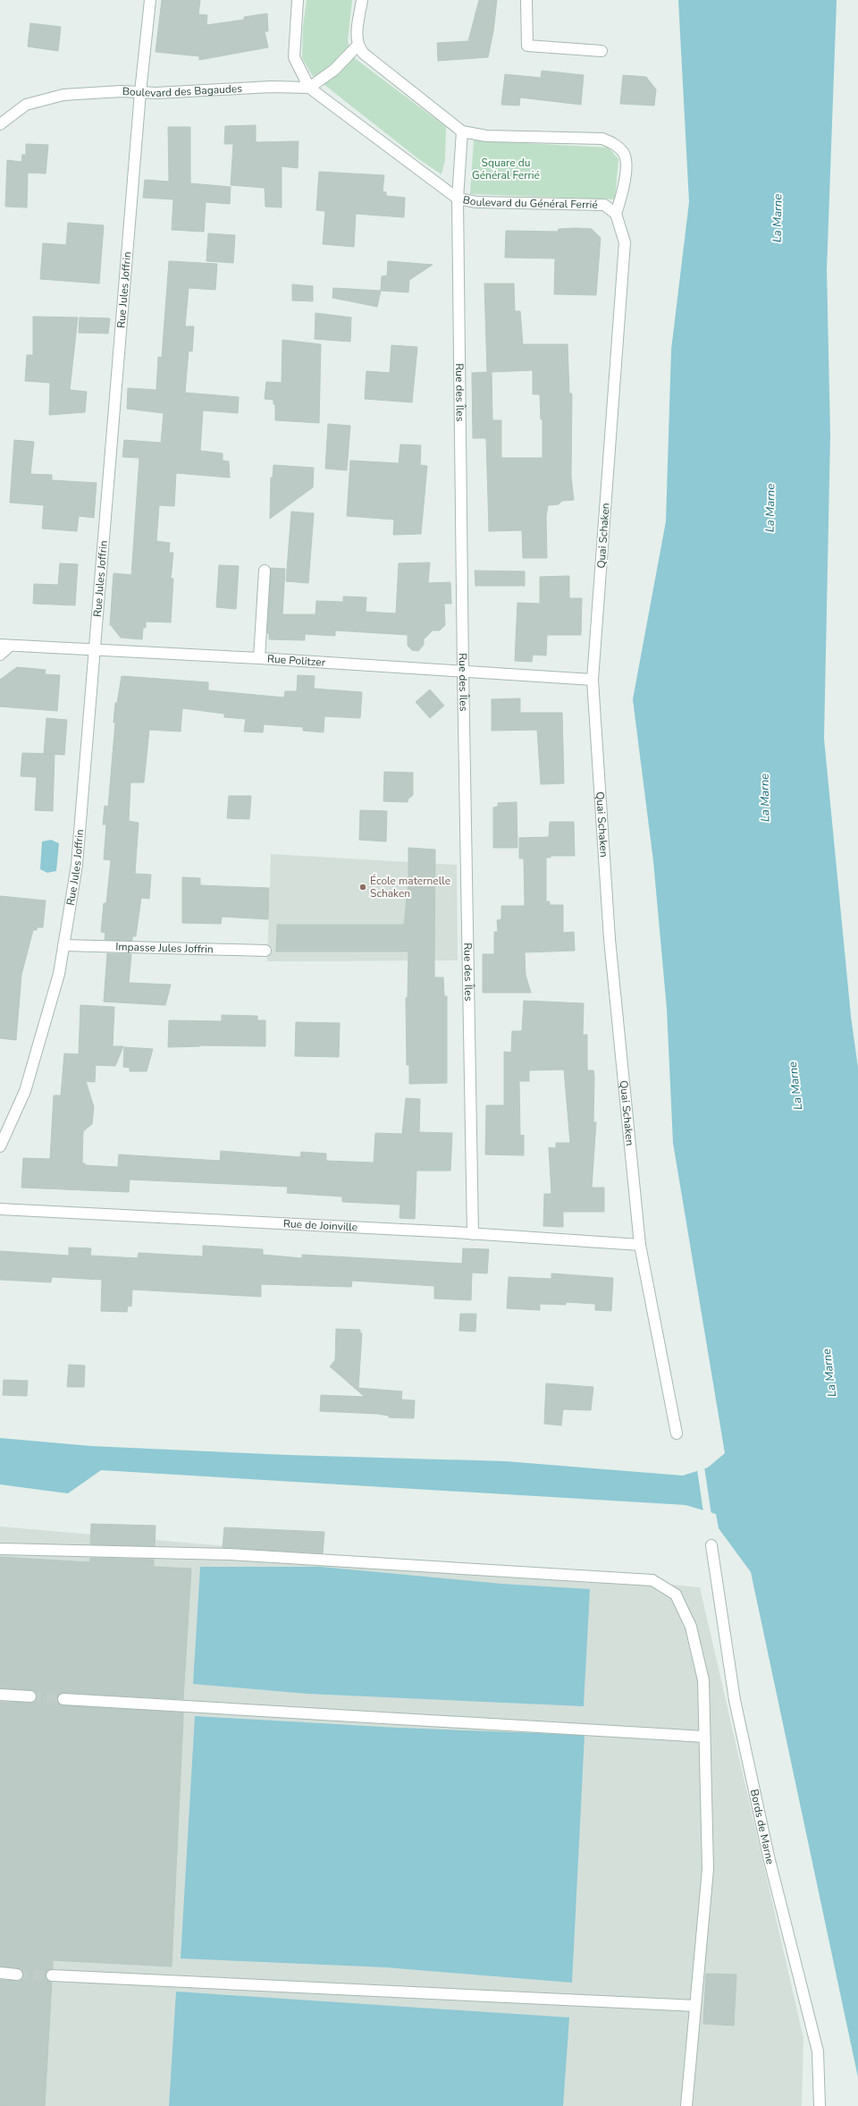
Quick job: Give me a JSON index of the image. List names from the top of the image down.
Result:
{
  "streets": {
    "street": [
      "Boulevard des Bagaudes",
      "Boulevard du Général Ferrié",
      "Rue Jules Joffrin",
      "Rue des Îles",
      "Quai Schaken",
      "Rue Politzer",
      "Impasse Jules Joffrin",
      "Rue de Joinville",
      "Bords de Marne"
    ]
  },
  "crossings": [
    ["Boulevard des Bagaudes", "Boulevard du Général Ferrié"],
    ["Boulevard des Bagaudes", "Rue Jules Joffrin"],
    ["Boulevard du Général Ferrié", "Rue des Îles"],
    ["Boulevard du Général Ferrié", "Quai Schaken"],
    ["Rue Jules Joffrin", "Rue Politzer"],
    ["Rue Jules Joffrin", "Impasse Jules Joffrin"],
    ["Rue des Îles", "Rue Politzer"],
    ["Rue des Îles", "Rue de Joinville"],
    ["Quai Schaken", "Rue Politzer"],
    ["Quai Schaken", "Rue de Joinville"]
  ],
  "water": ["La Marne"],
  "parks": ["Square du Général Ferrié"],
  "places": ["École maternelle Schaken"]
}
